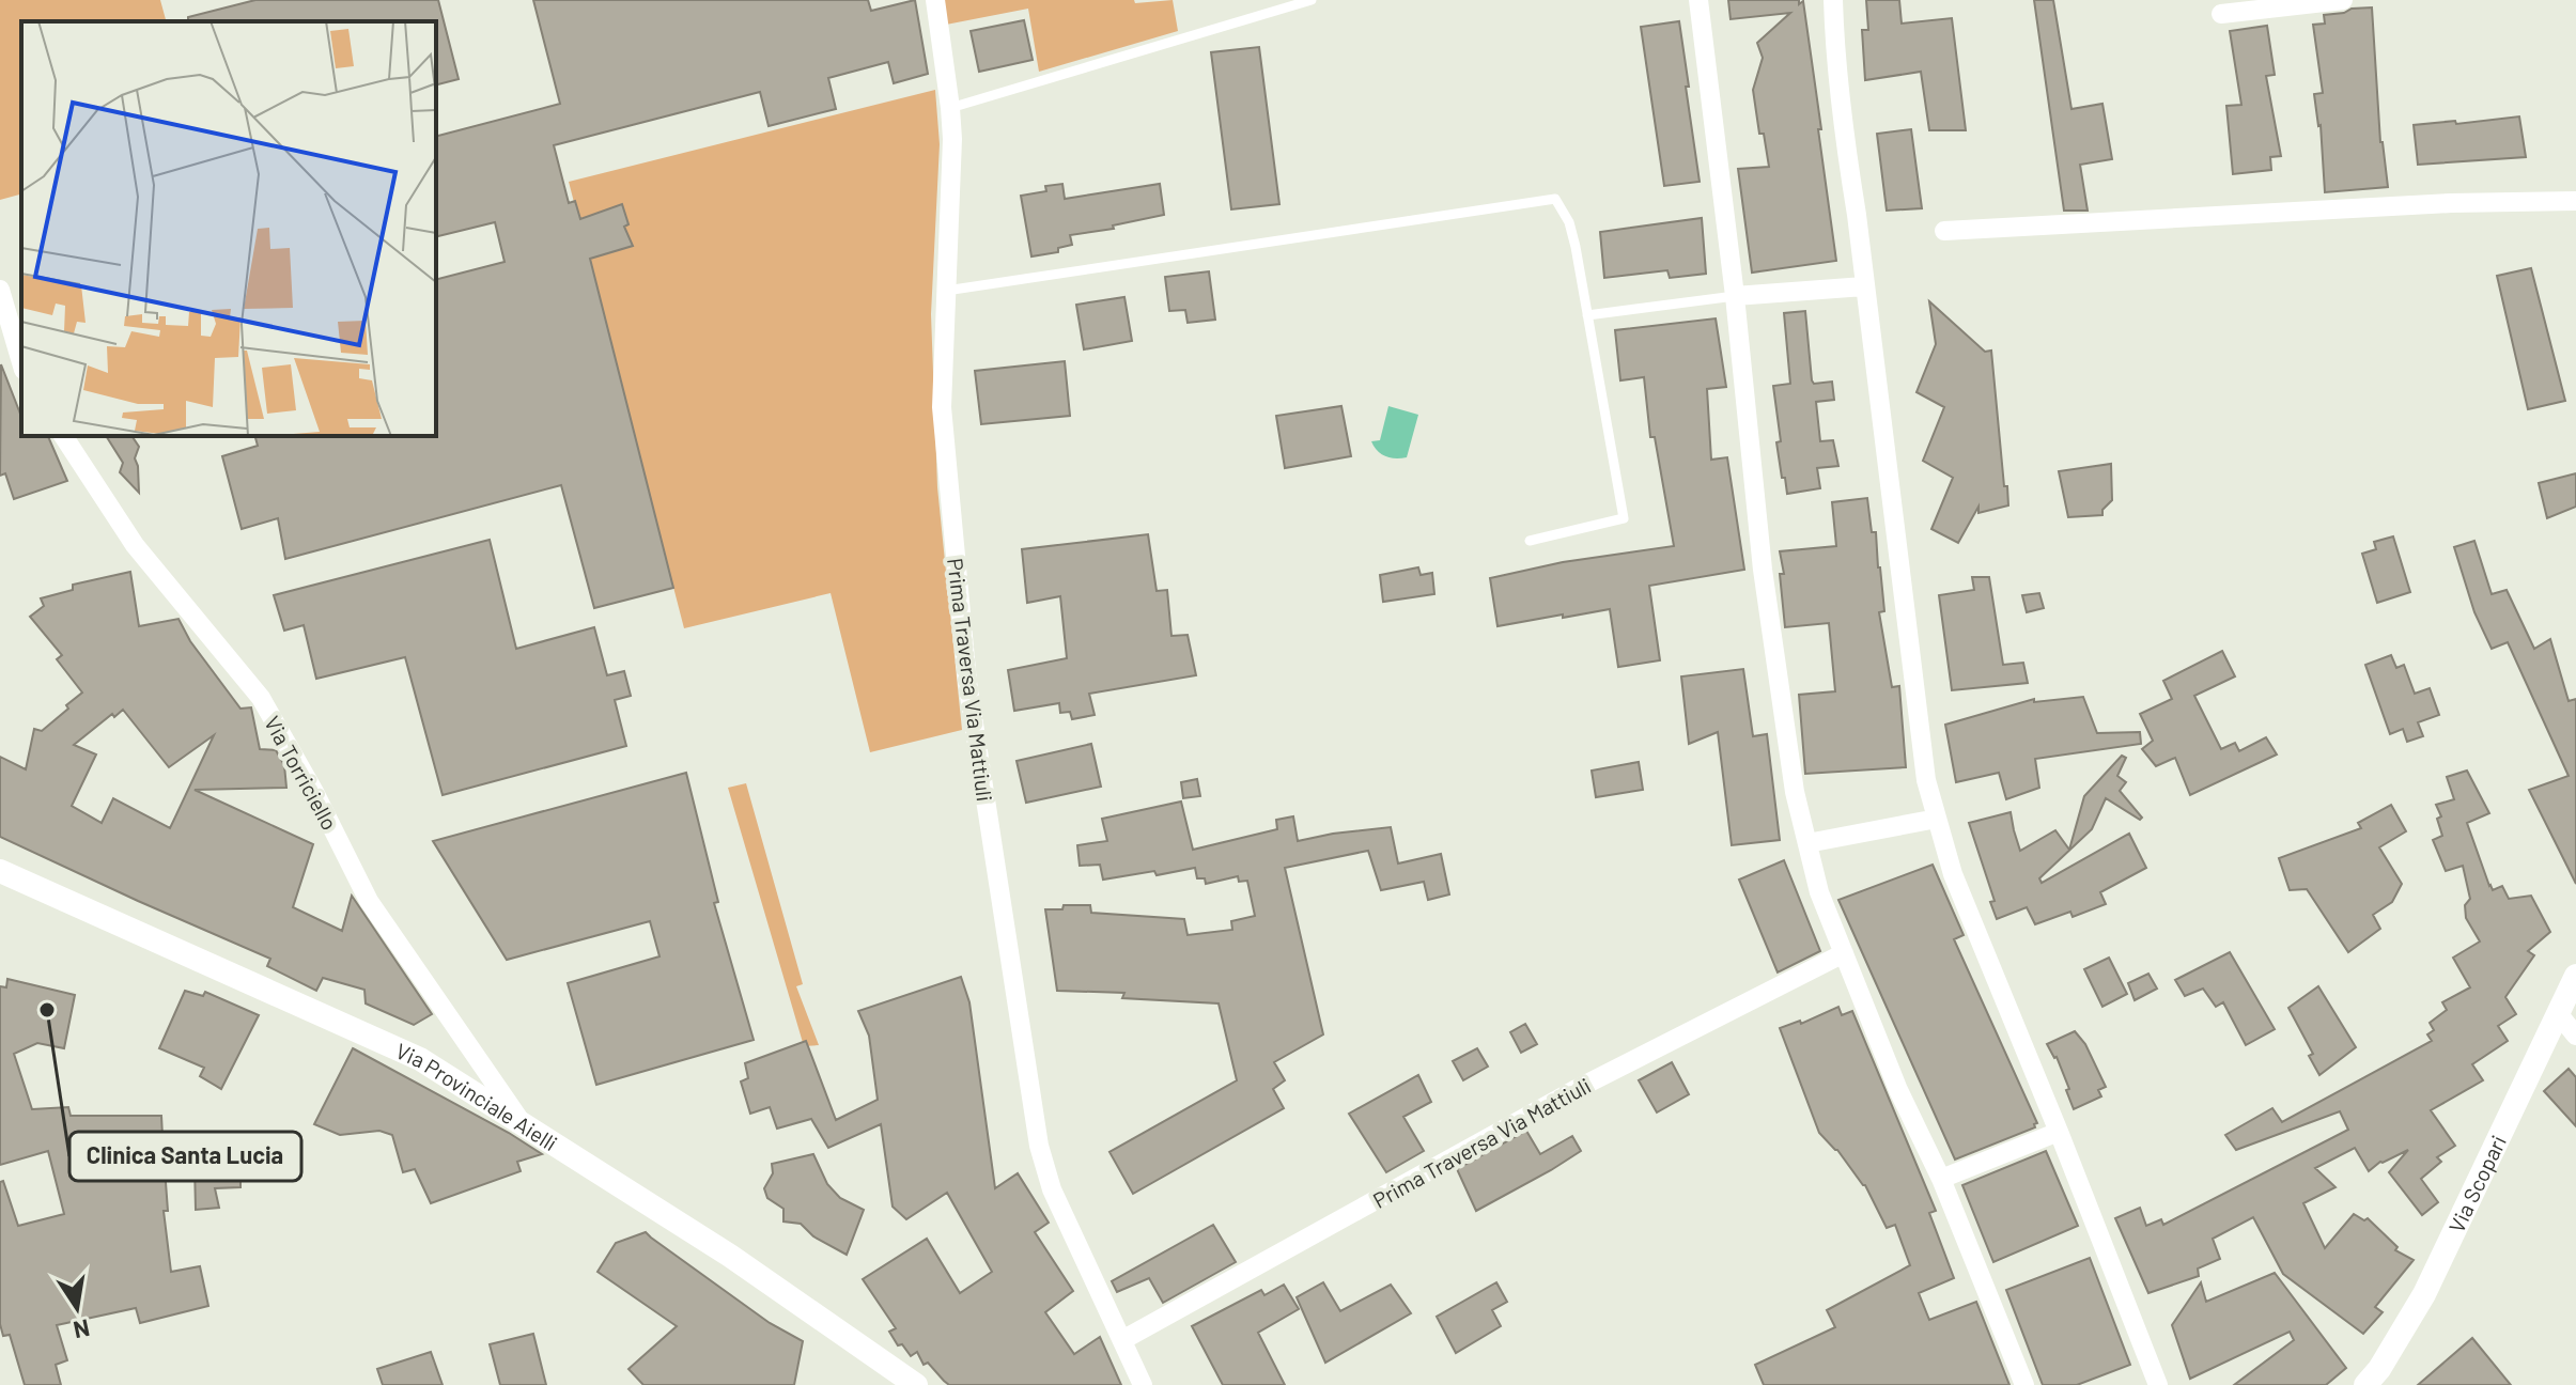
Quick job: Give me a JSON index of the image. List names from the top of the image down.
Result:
{
  "streets": {
    "street": [
      "Prima Traversa Via Mattiuli",
      "Via Torriciello",
      "Via Provinciale Aielli",
      "Via Scopari"
    ]
  },
  "crossings": [
    ["Via Torriciello", "Via Provinciale Aielli"]
  ],
  "places": ["Clinica Santa Lucia"],
  "north": "bottom"
}
